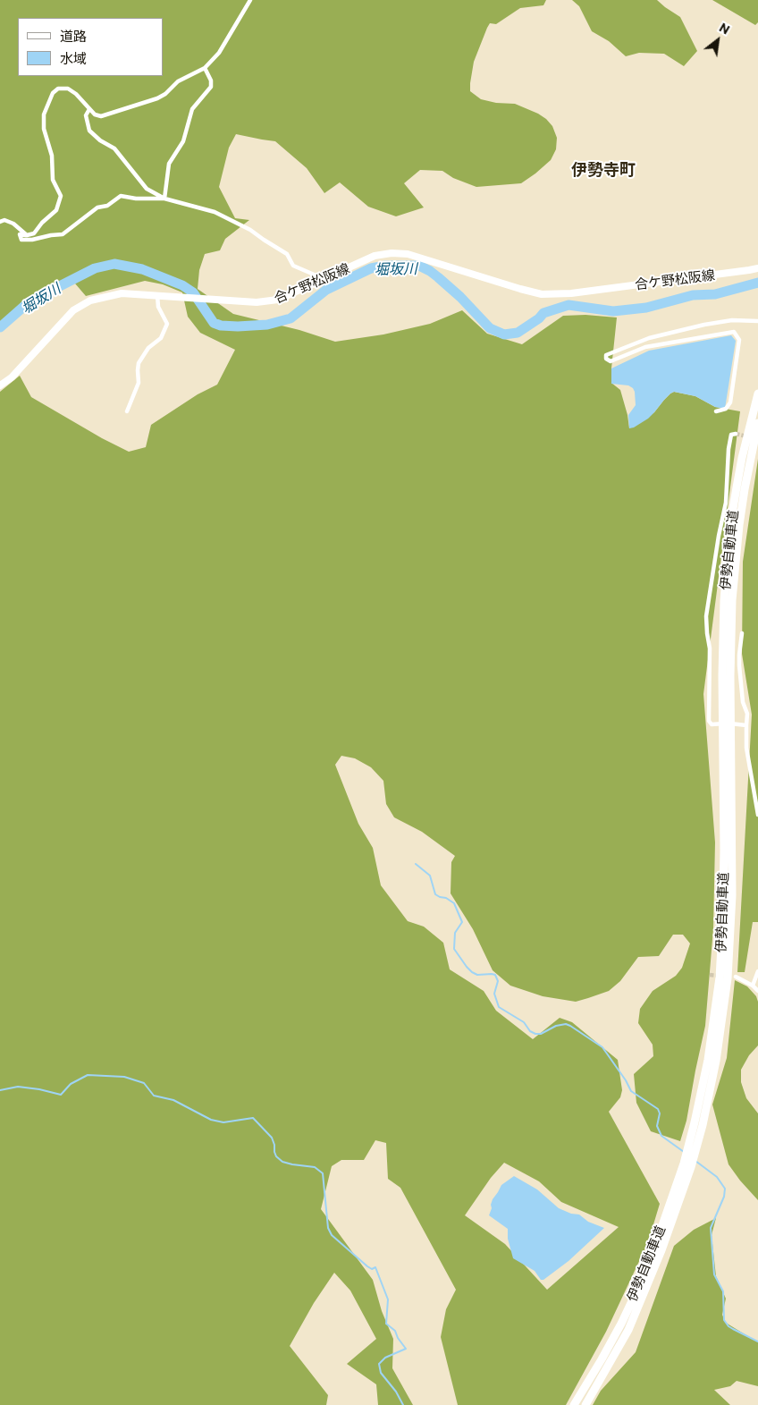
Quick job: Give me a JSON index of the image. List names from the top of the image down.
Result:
{
  "streets": {
    "highway": ["伊勢自動車道"],
    "main road": ["合ケ野松阪線"]
  },
  "districts": ["伊勢寺町"],
  "water": ["堀坂川"],
  "legend": ["道路", "水域"],
  "north": "top right"
}
